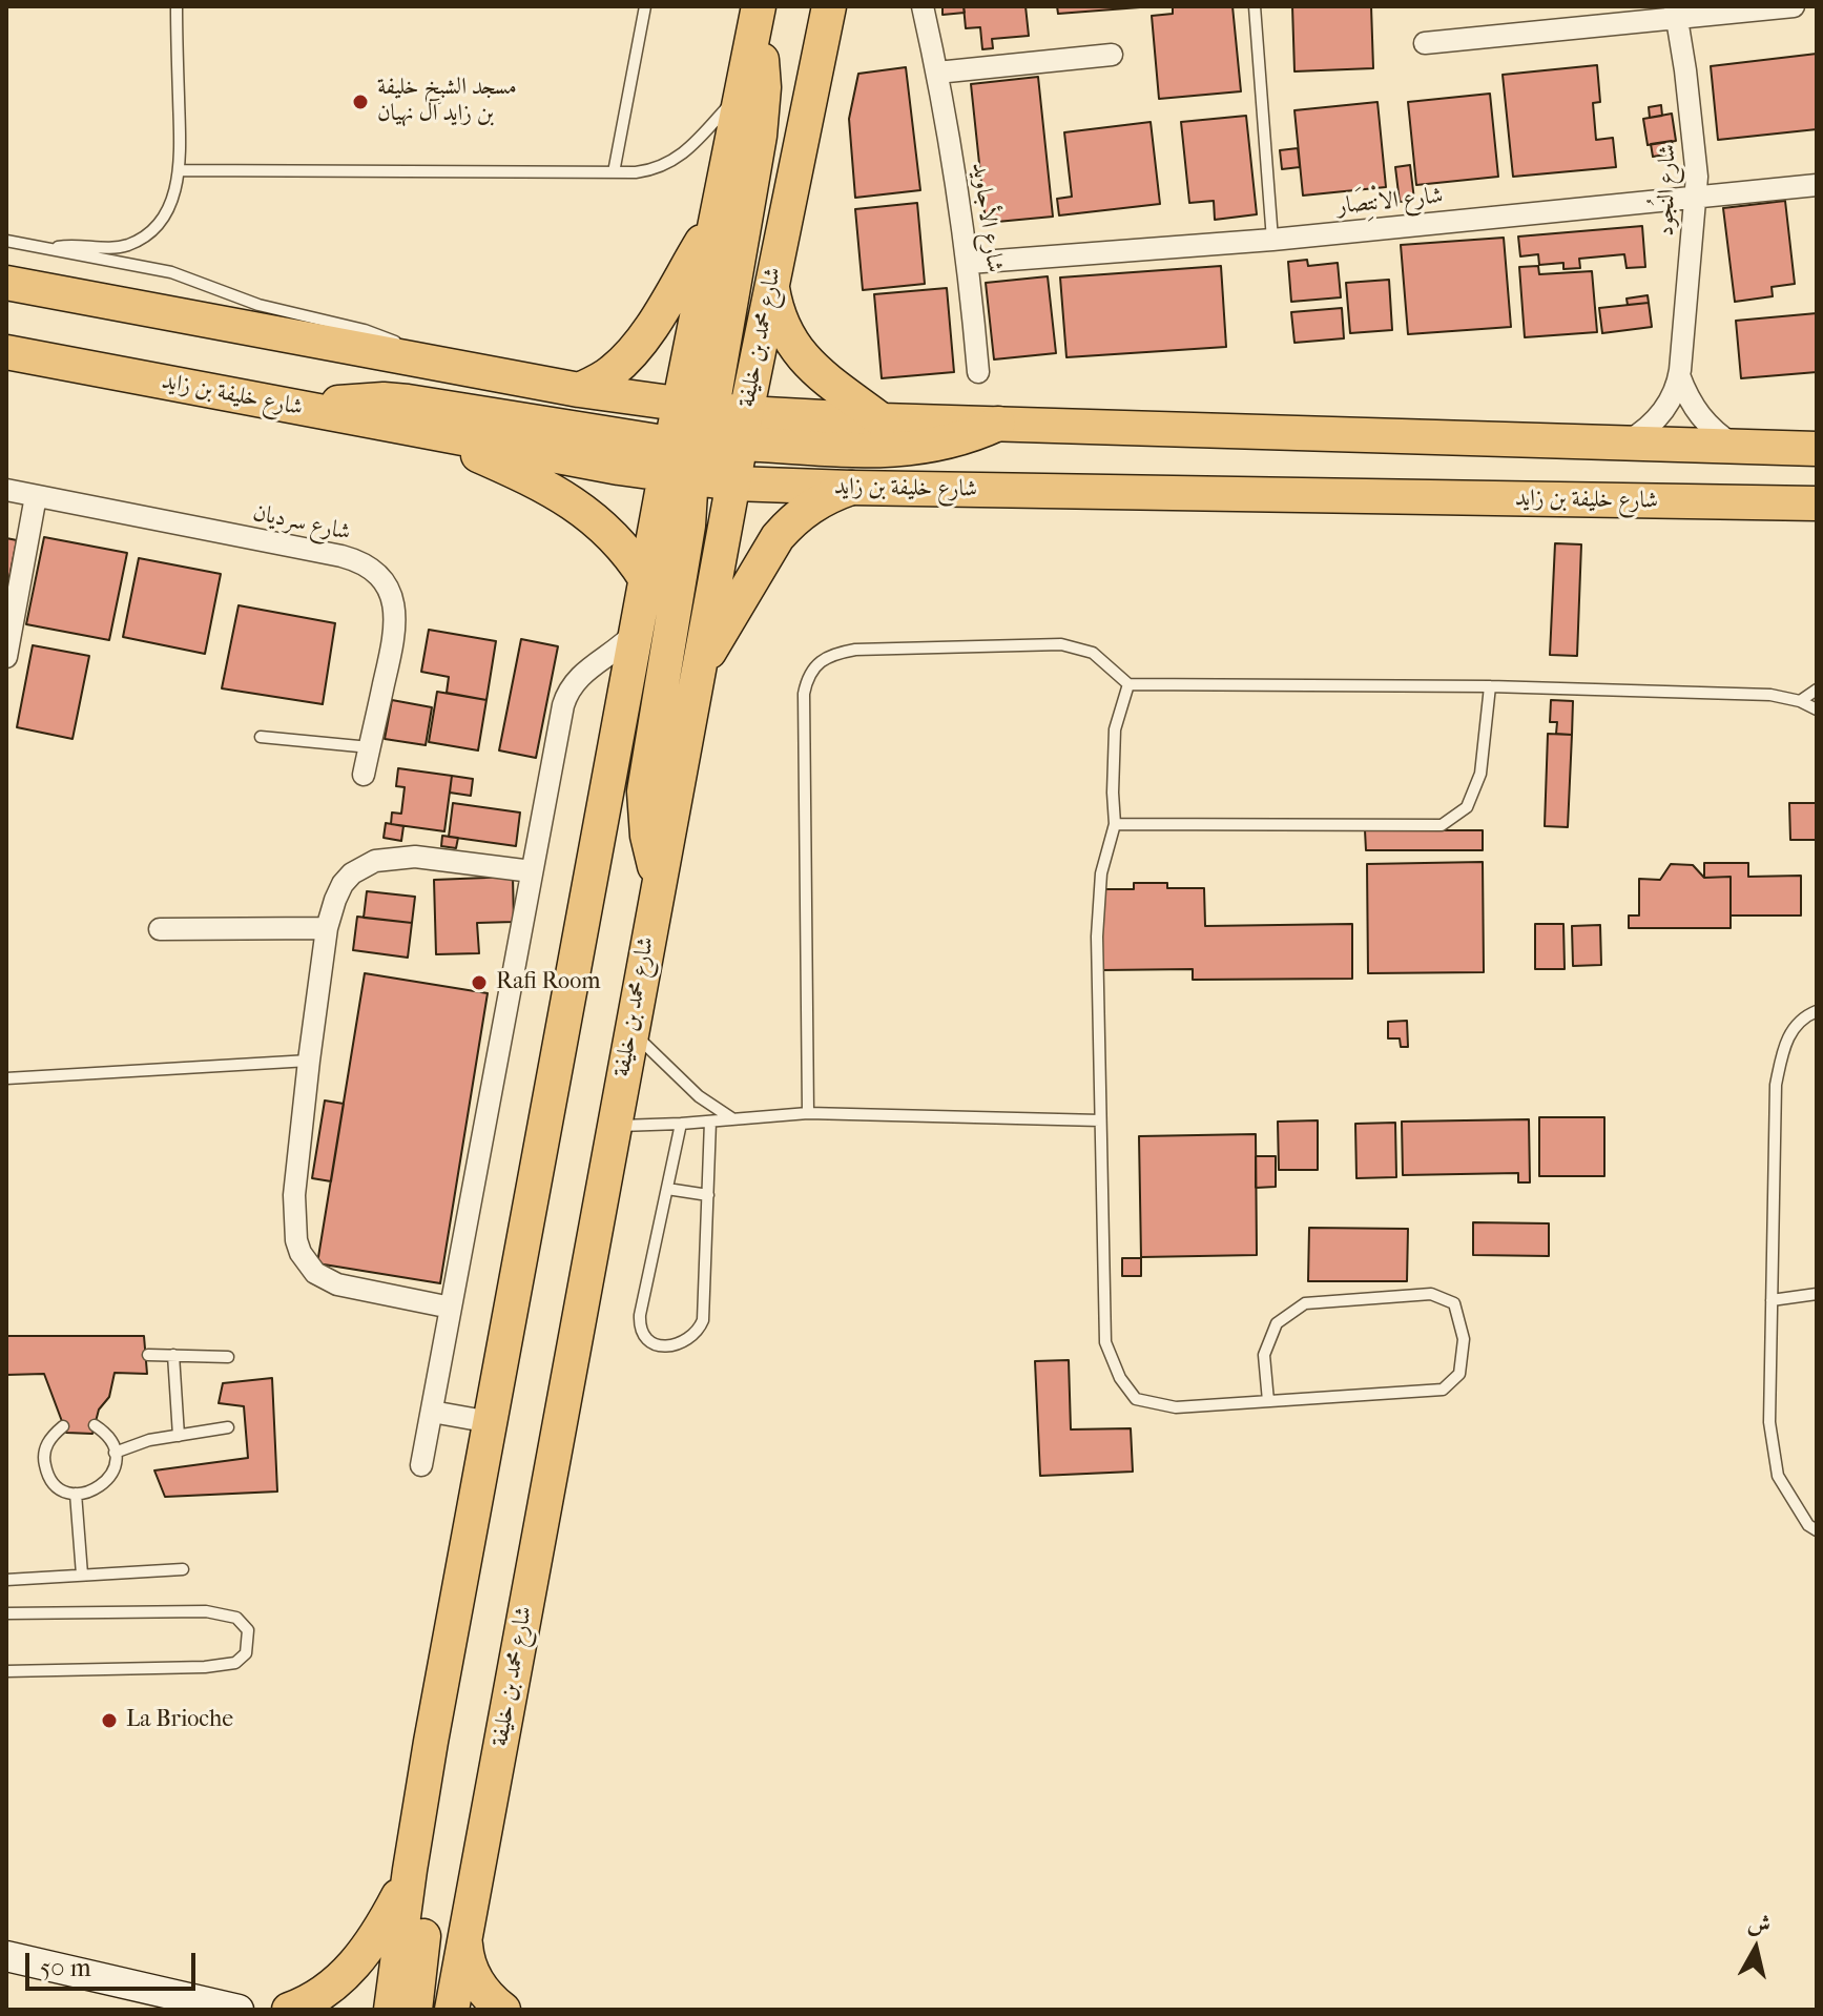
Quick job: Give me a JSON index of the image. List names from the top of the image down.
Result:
{
  "streets": {
    "main road": ["شارع محمد بن خليفة", "شارع خليفة بن زايد"],
    "street": [
      "شارع النُجود",
      "شارع الانْتِصَار",
      "شارع الأجاويد",
      "شارع سرديان"
    ]
  },
  "crossings": [
    ["شارع النُجود", "شارع الانْتِصَار"],
    ["شارع النُجود", "شارع خليفة بن زايد"],
    ["شارع الانْتِصَار", "شارع الأجاويد"],
    ["شارع محمد بن خليفة", "شارع خليفة بن زايد"]
  ],
  "places": ["مسجد الشيخ خليفة بن زايد آل نهيان", "Rafi Room", "La Brioche"],
  "scale_bar": "50 m",
  "north": "top"
}
